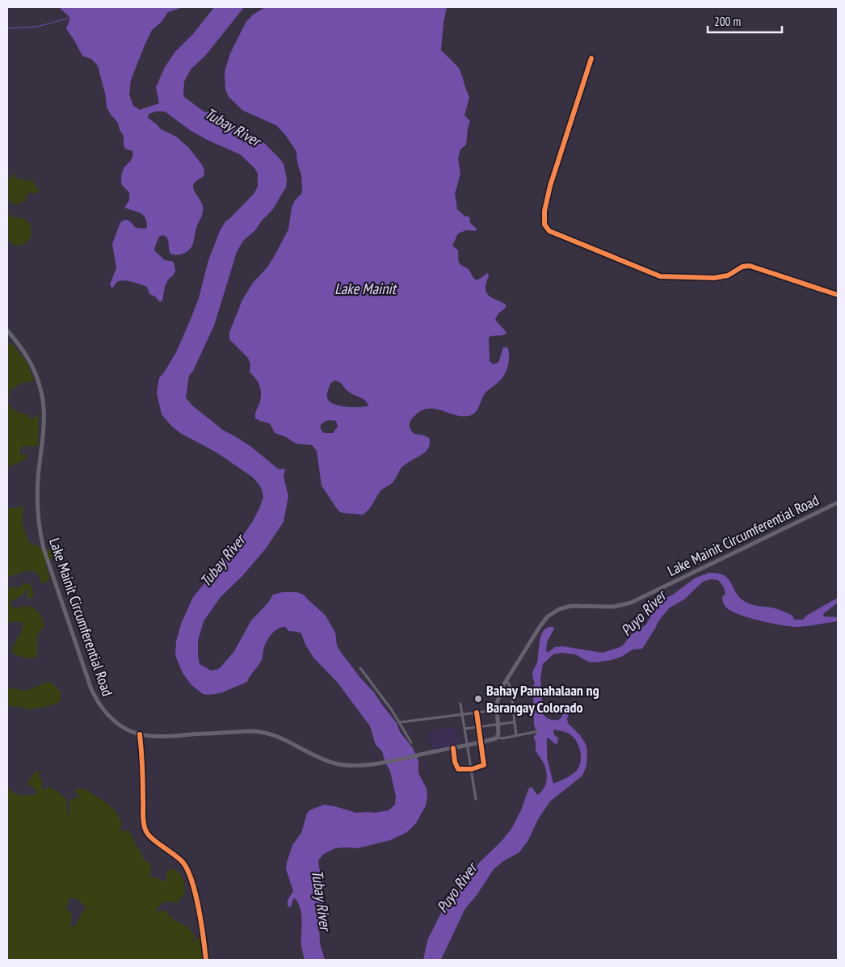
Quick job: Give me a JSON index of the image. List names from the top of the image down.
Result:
{
  "streets": {
    "main road": ["Lake Mainit Circumferential Road"]
  },
  "water": ["Tubay River", "Lake Mainit", "Puyo River"],
  "places": ["Bahay Pamahalaan ng Barangay Colorado"],
  "scale_bar": "200 m"
}
